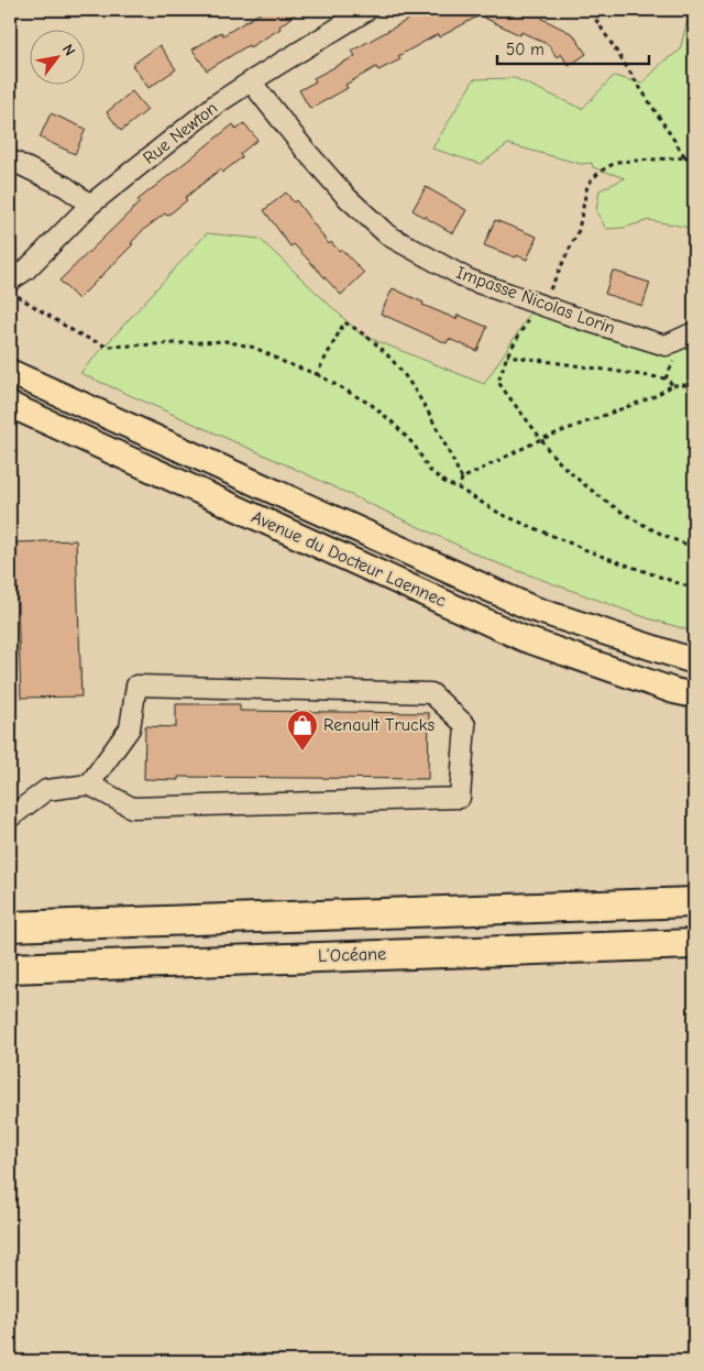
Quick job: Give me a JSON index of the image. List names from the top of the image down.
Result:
{
  "streets": {
    "highway": ["L’Océane"],
    "main road": ["Avenue du Docteur Laennec"],
    "street": ["Rue Newton", "Impasse Nicolas Lorin"]
  },
  "crossings": [
    ["Rue Newton", "Impasse Nicolas Lorin"]
  ],
  "places": {
    "shop": ["Renault Trucks"]
  },
  "scale_bar": "50 m",
  "north": "top right"
}
